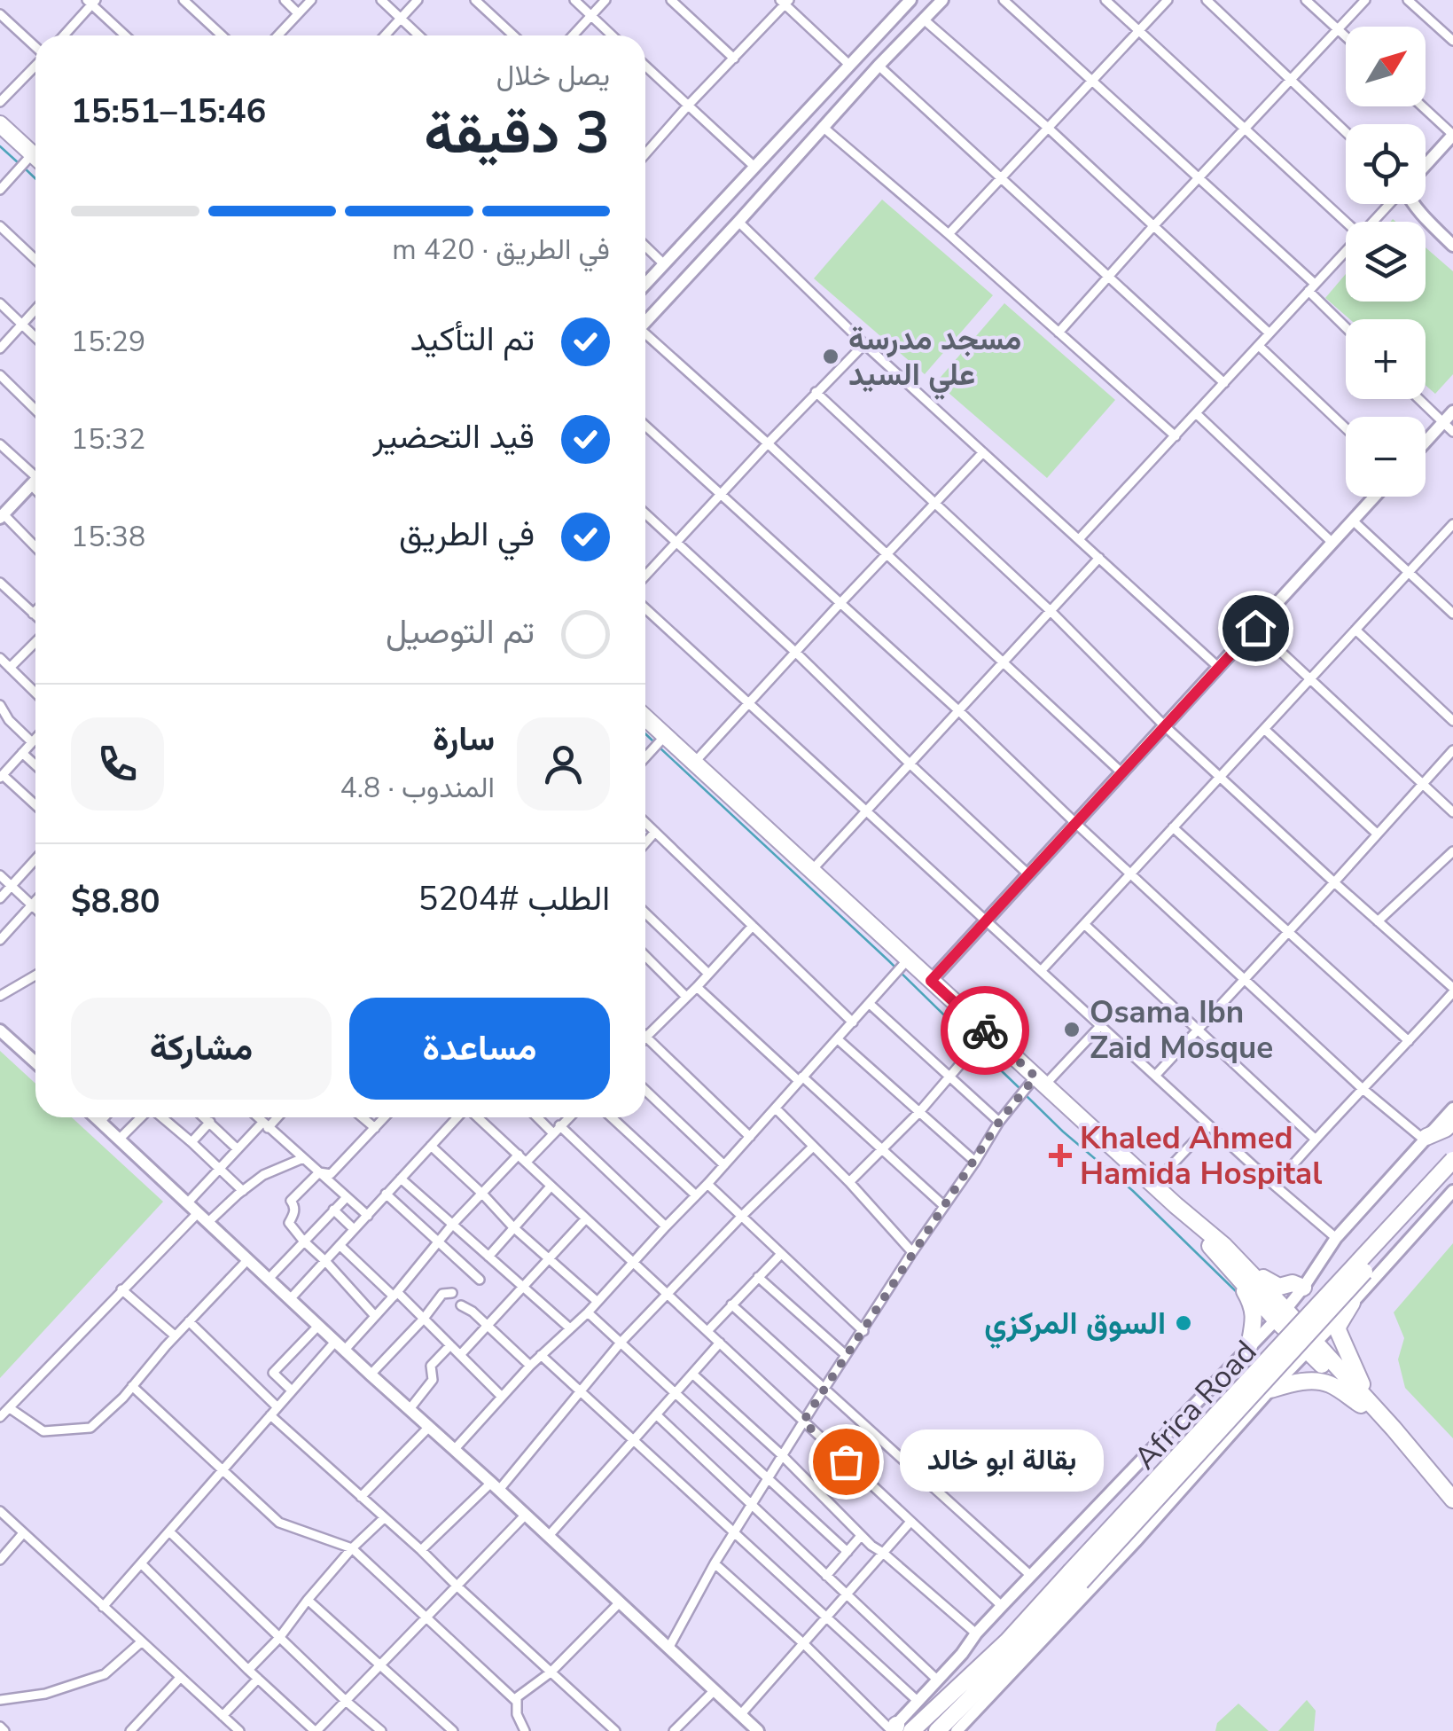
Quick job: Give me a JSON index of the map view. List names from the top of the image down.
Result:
{
  "streets": {
    "highway": ["Africa Road"]
  },
  "places": {
    "other": [
      "مسجد مدرسة علي السيد",
      "Osama Ibn Zaid Mosque",
      "السوق المركزي",
      "بقالة ابو خالد"
    ],
    "health": ["Khaled Ahmed Hamida Hospital"]
  },
  "north": "top right",
  "page": {
    "map_buttons": ["+", "−"],
    "heading": ["3 دقيقة", "يصل خلال", "15:46–15:51"],
    "panel": [
      "سارة",
      "المندوب · 4.8",
      "الطلب #5204",
      "$8.80"
    ],
    "bar": "في الطريق · 420 m",
    "list": [
      ["تم التأكيد", "15:29"],
      ["قيد التحضير", "15:32"],
      ["في الطريق", "15:38"],
      "تم التوصيل"
    ],
    "buttons": ["مساعدة", "مشاركة"],
    "bubble": "بقالة ابو خالد"
  }
}
